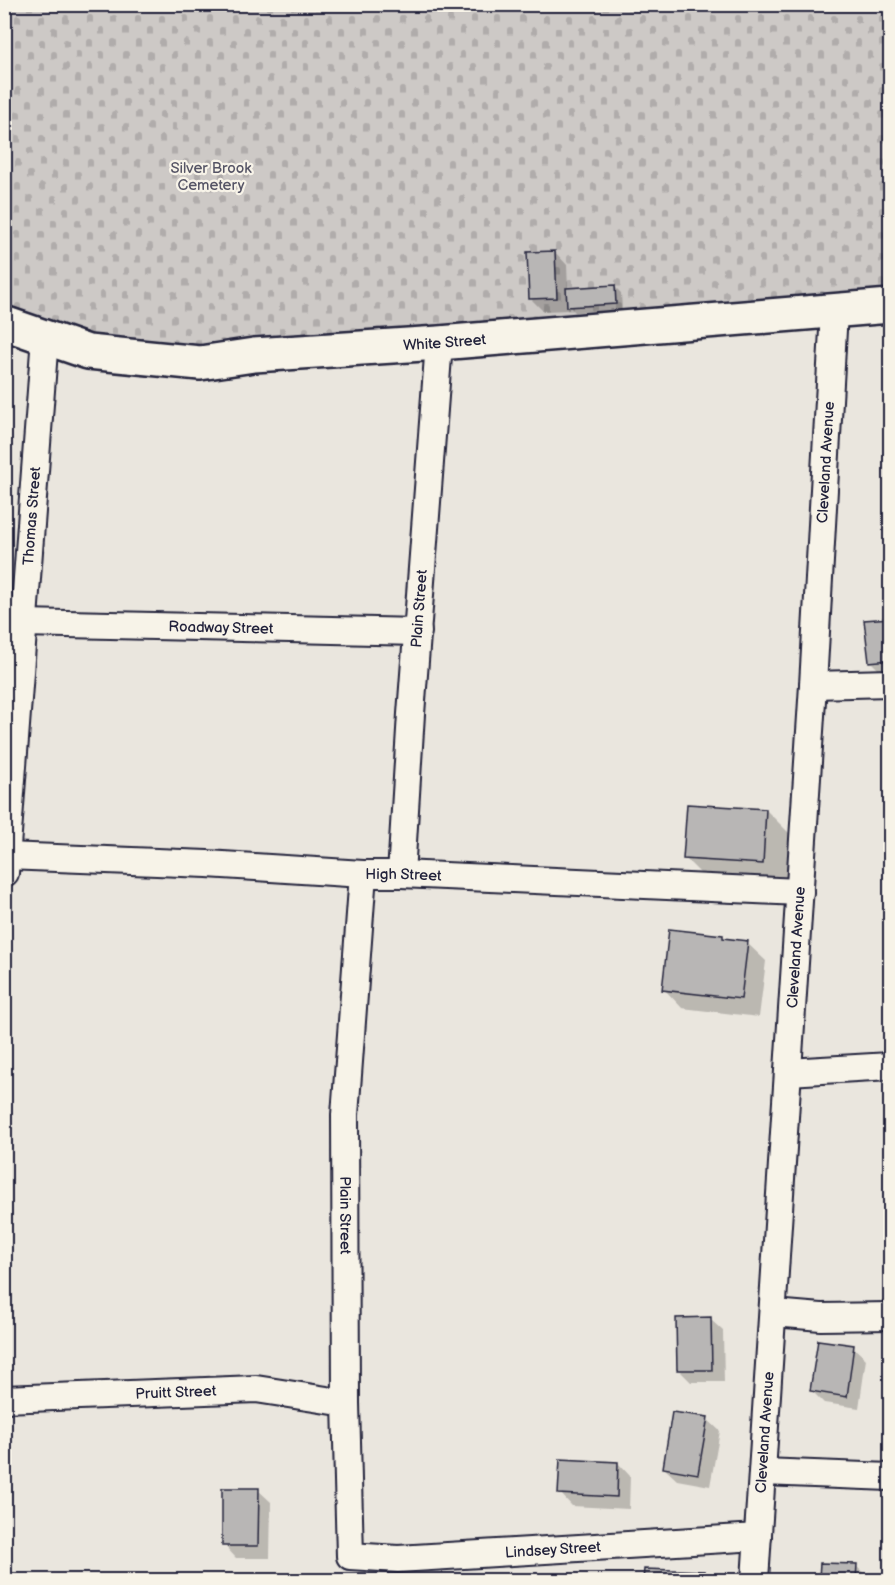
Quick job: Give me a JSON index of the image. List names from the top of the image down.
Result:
{
  "streets": {
    "street": [
      "White Street",
      "Cleveland Avenue",
      "Thomas Street",
      "Plain Street",
      "Roadway Street",
      "High Street",
      "Pruitt Street",
      "Lindsey Street"
    ]
  },
  "crossings": [
    ["White Street", "Cleveland Avenue"],
    ["White Street", "Thomas Street"],
    ["White Street", "Plain Street"],
    ["Cleveland Avenue", "High Street"],
    ["Cleveland Avenue", "Lindsey Street"],
    ["Thomas Street", "Roadway Street"],
    ["Thomas Street", "High Street"],
    ["Plain Street", "Roadway Street"],
    ["Plain Street", "High Street"],
    ["Plain Street", "Pruitt Street"],
    ["Plain Street", "Lindsey Street"]
  ],
  "parks": ["Silver Brook Cemetery"]
}
